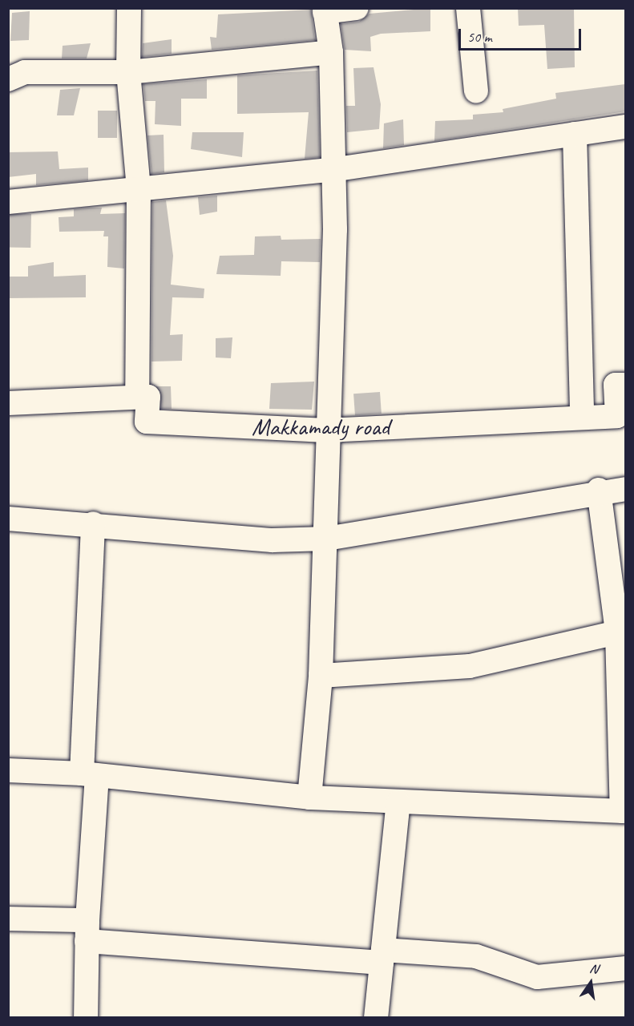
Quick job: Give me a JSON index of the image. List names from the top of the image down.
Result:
{
  "streets": {
    "street": ["Makkamady road"]
  },
  "scale_bar": "50 m",
  "north": "top"
}
